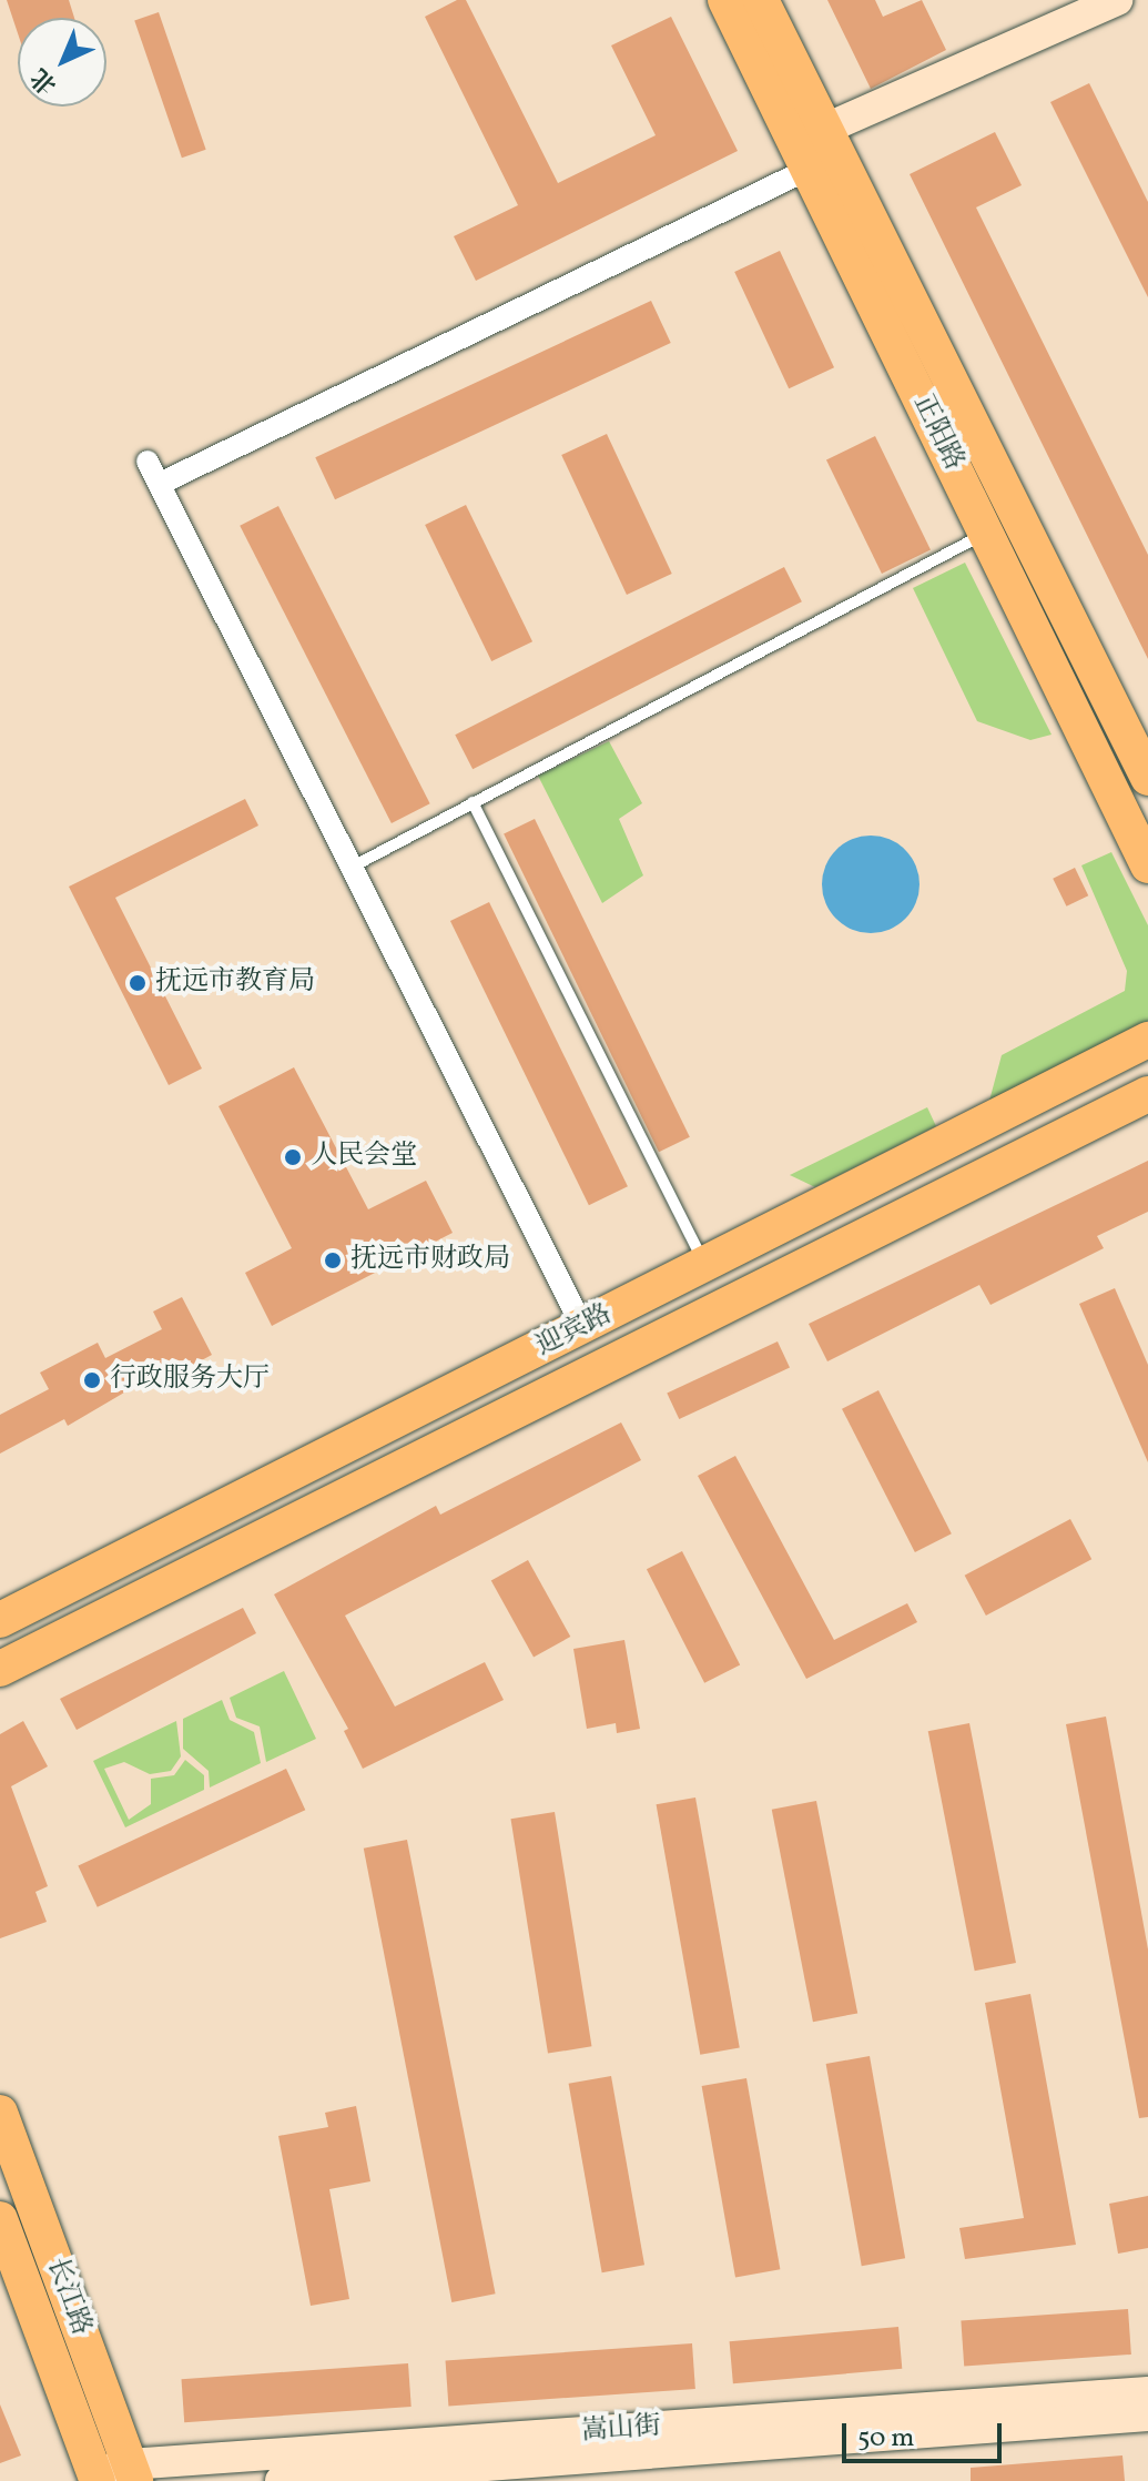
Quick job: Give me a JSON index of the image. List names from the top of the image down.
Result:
{
  "streets": {
    "main road": [
      "正阳路",
      "迎宾路",
      "长江路",
      "嵩山街"
    ]
  },
  "crossings": [
    ["长江路", "嵩山街"]
  ],
  "places": [
    "抚远市教育局",
    "人民会堂",
    "抚远市财政局",
    "行政服务大厅"
  ],
  "scale_bar": "50 m",
  "north": "bottom left"
}
